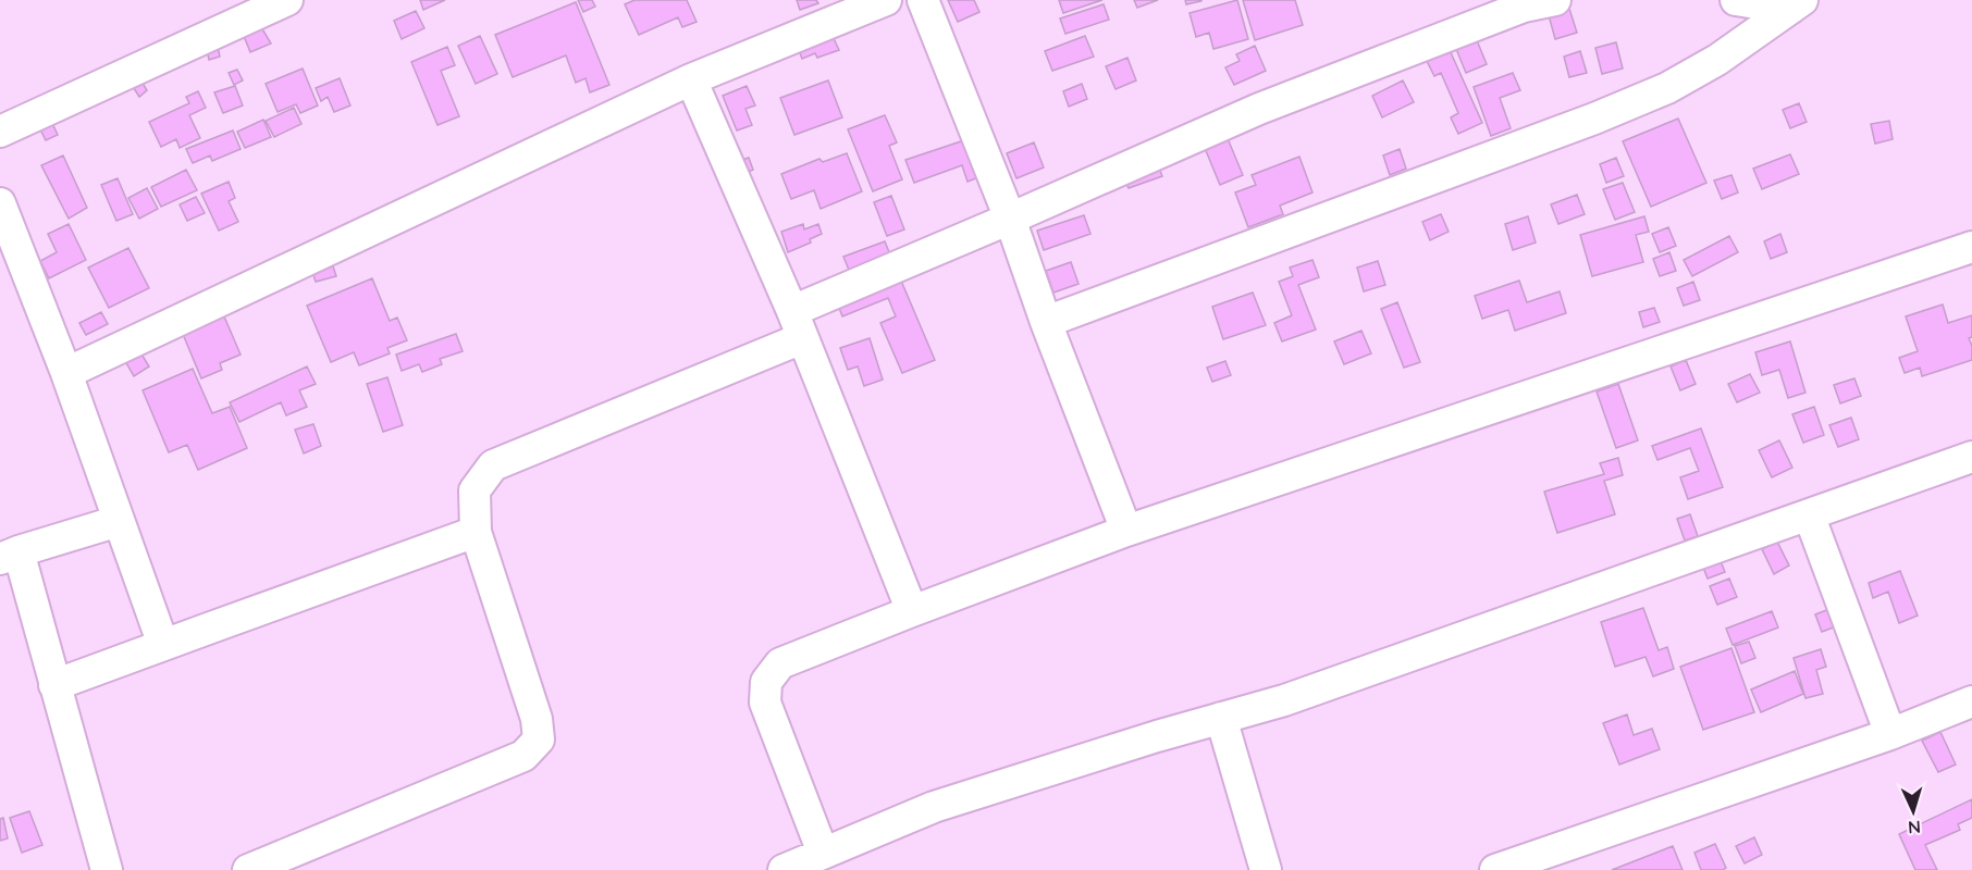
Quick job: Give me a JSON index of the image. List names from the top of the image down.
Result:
{
  "north": "bottom"
}
